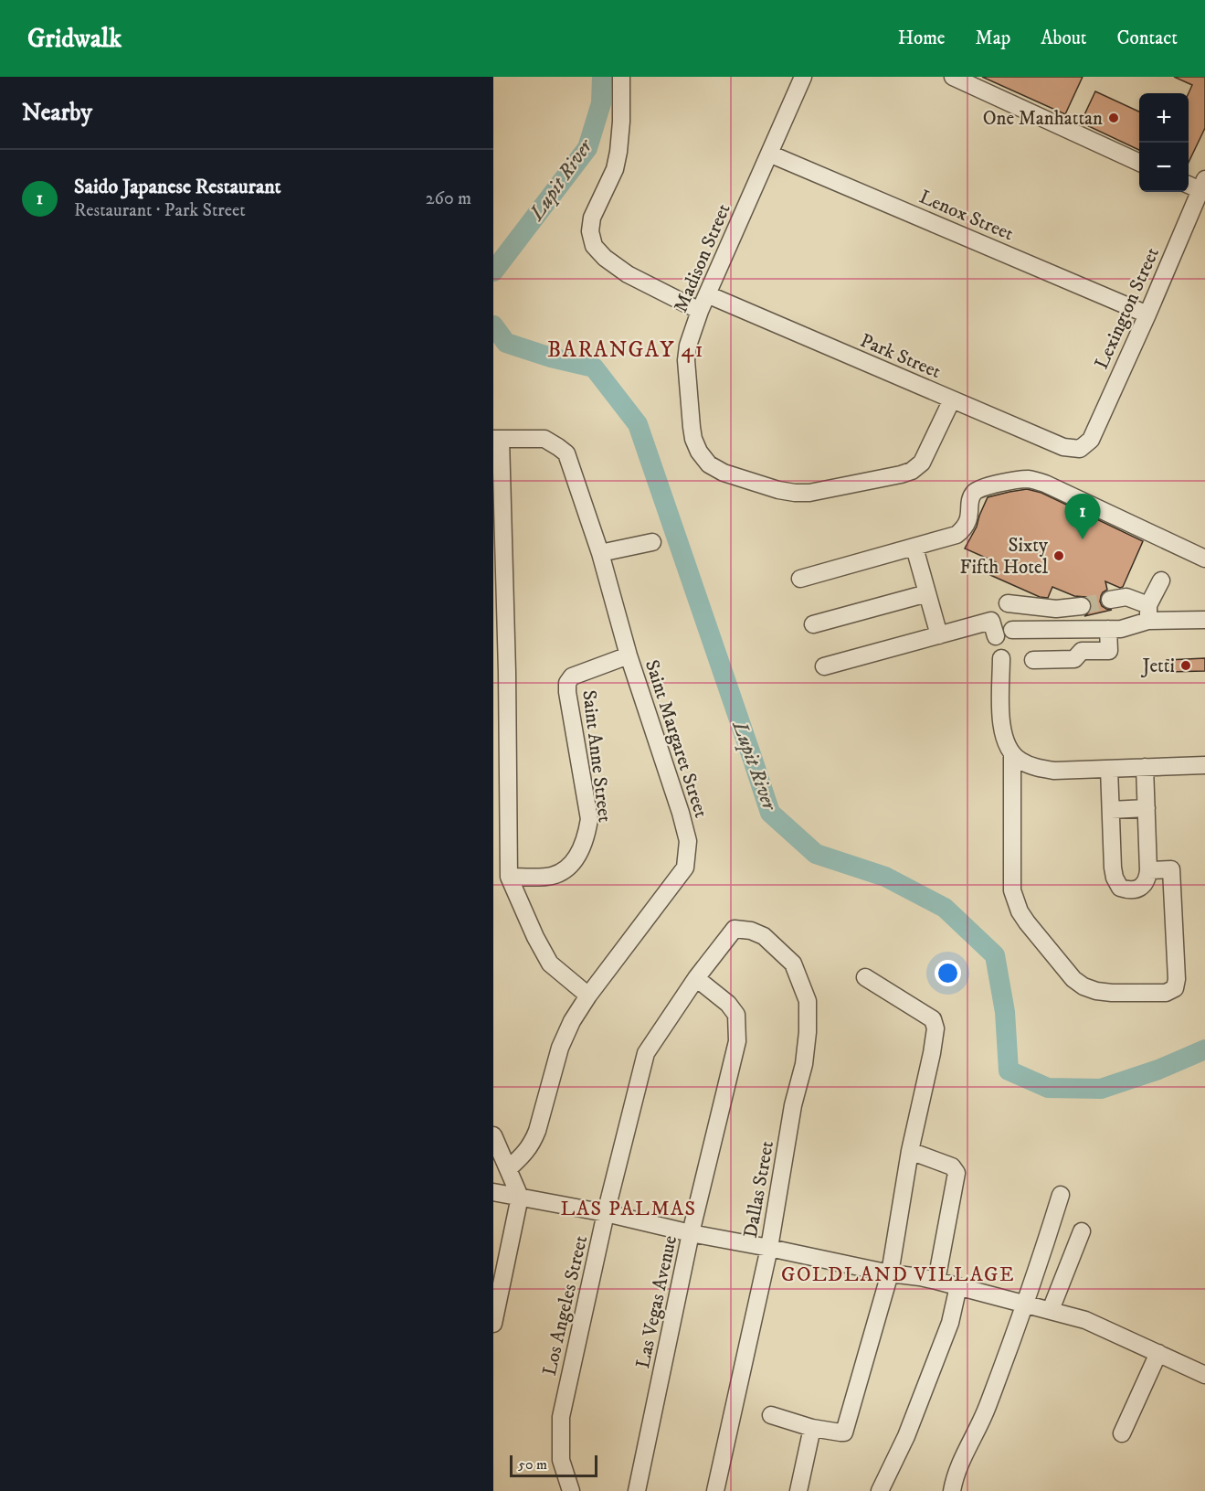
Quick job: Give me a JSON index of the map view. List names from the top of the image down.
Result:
{
  "streets": {
    "street": [
      "Lenox Street",
      "Madison Street",
      "Lexington Street",
      "Park Street",
      "Saint Margaret Street",
      "Saint Anne Street",
      "Dallas Street",
      "Las Vegas Avenue",
      "Los Angeles Street"
    ]
  },
  "crossings": [
    ["Lenox Street", "Madison Street"],
    ["Lenox Street", "Lexington Street"],
    ["Madison Street", "Park Street"],
    ["Lexington Street", "Park Street"],
    ["Saint Margaret Street", "Saint Anne Street"],
    ["Dallas Street", "Los Angeles Street"],
    ["Las Vegas Avenue", "Los Angeles Street"]
  ],
  "districts": ["BARANGAY 41", "LAS PALMAS", "GOLDLAND VILLAGE"],
  "water": ["Lupit River"],
  "places": ["One Manhattan", "Sixty Fifth Hotel", "Jetti"],
  "scale_bar": "50 m",
  "page": {
    "header": "Gridwalk",
    "nav": [
      "Home",
      "Map",
      "About",
      "Contact"
    ],
    "heading": "Nearby",
    "map_buttons": ["+", "−"],
    "list": [
      {
        "mark": "1",
        "name": "Saido Japanese Restaurant",
        "note": "Restaurant · Park Street",
        "value": "260 m"
      }
    ],
    "pins": "1",
    "scale": "50 m"
  }
}
